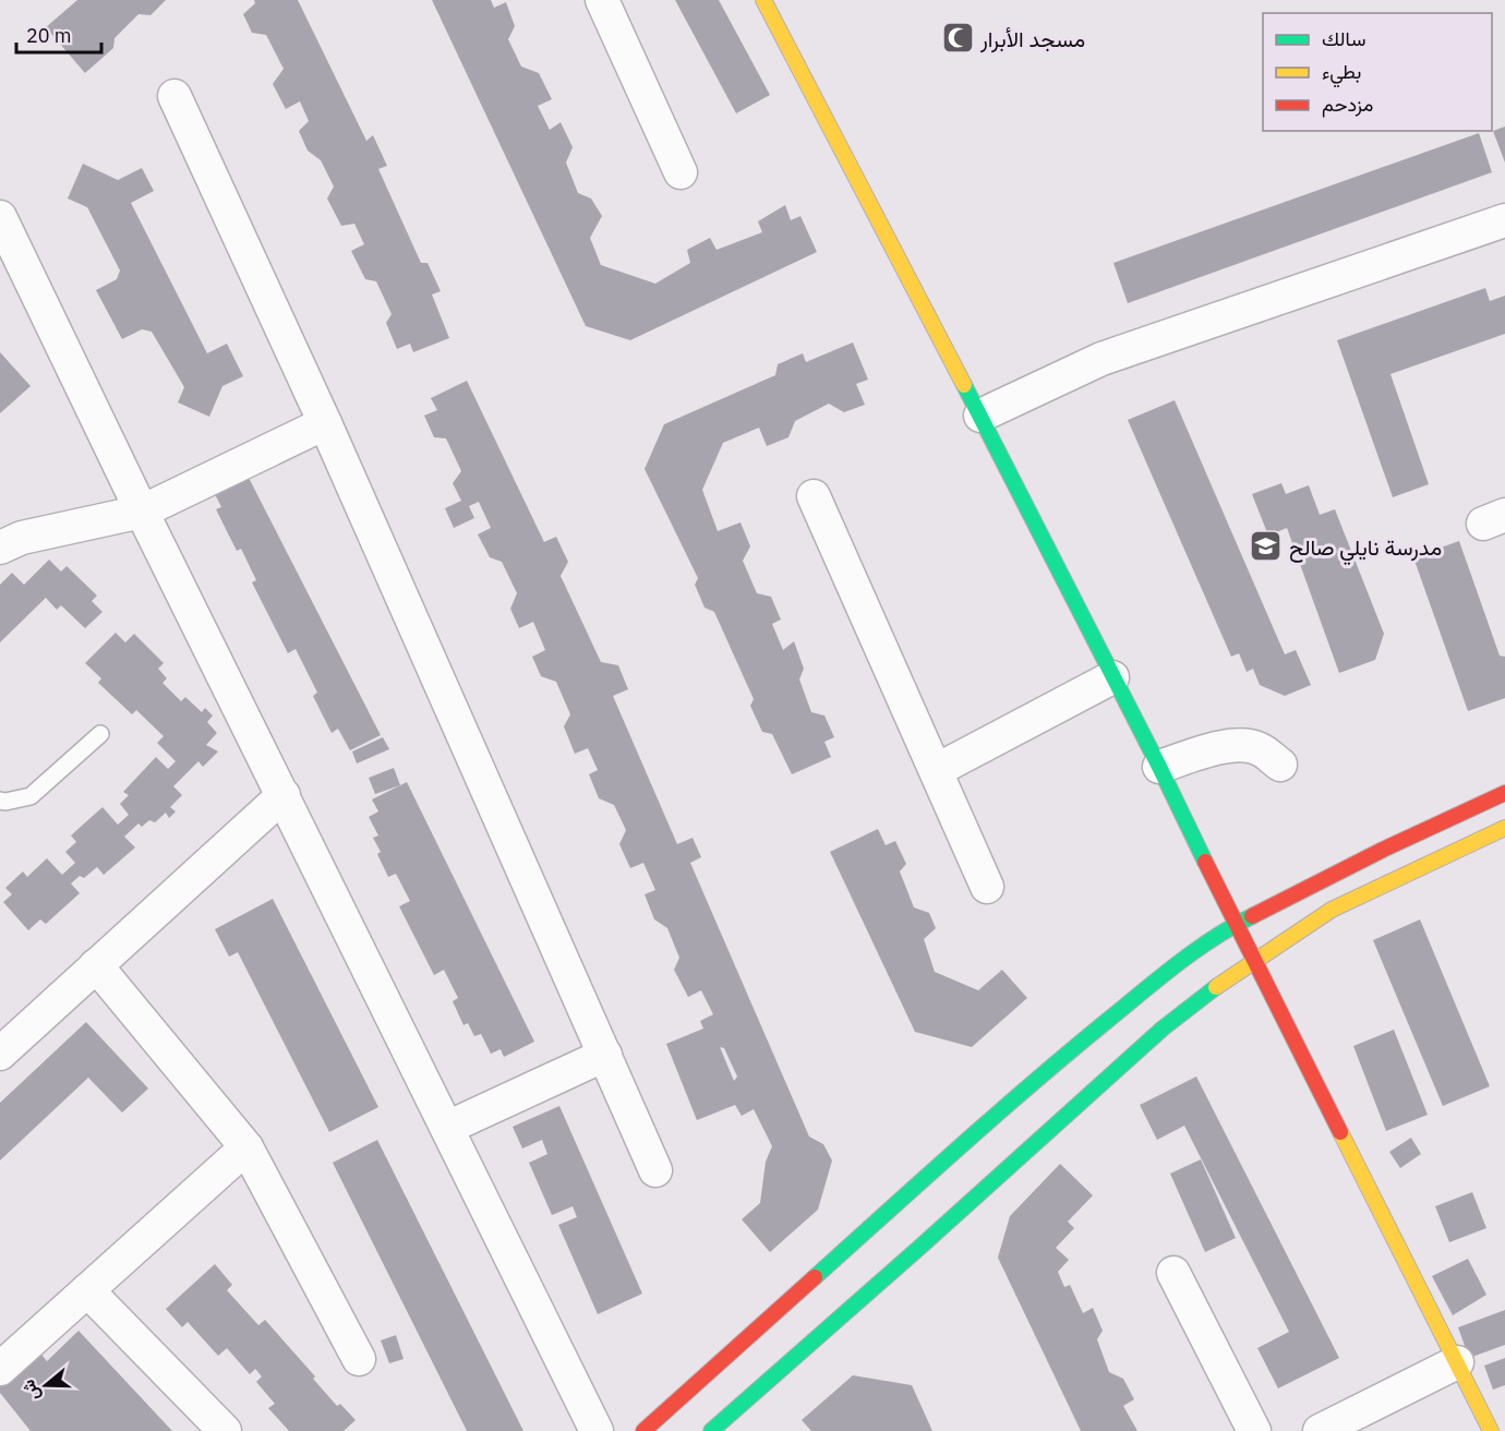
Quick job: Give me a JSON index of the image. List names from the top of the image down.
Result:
{
  "places": {
    "mosque": ["مسجد الأبرار"],
    "school or university": ["مدرسة نايلي صالح"]
  },
  "legend": ["سالك", "بطيء", "مزدحم"],
  "scale_bar": "20 m",
  "north": "left"
}
